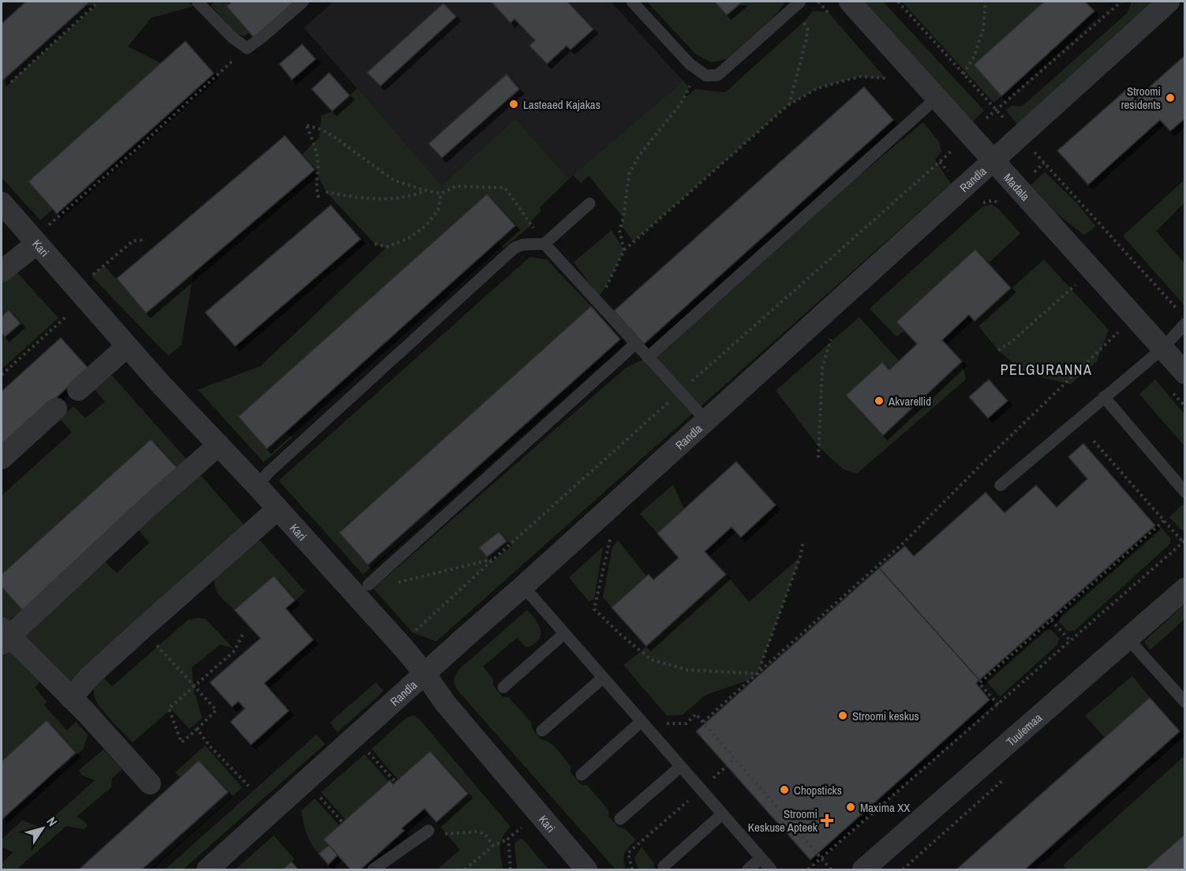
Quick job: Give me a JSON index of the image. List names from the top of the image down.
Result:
{
  "streets": {
    "street": [
      "Randla",
      "Madala",
      "Kari",
      "Tuulemaa"
    ]
  },
  "crossings": [
    ["Randla", "Madala"],
    ["Randla", "Kari"]
  ],
  "districts": ["PELGURANNA"],
  "places": {
    "other": [
      "Stroomi residents",
      "Lasteaed Kajakas",
      "Akvarellid",
      "Stroomi keskus",
      "Chopsticks",
      "Maxima XX"
    ],
    "health": ["Stroomi Keskuse Apteek"]
  },
  "north": "top right"
}
